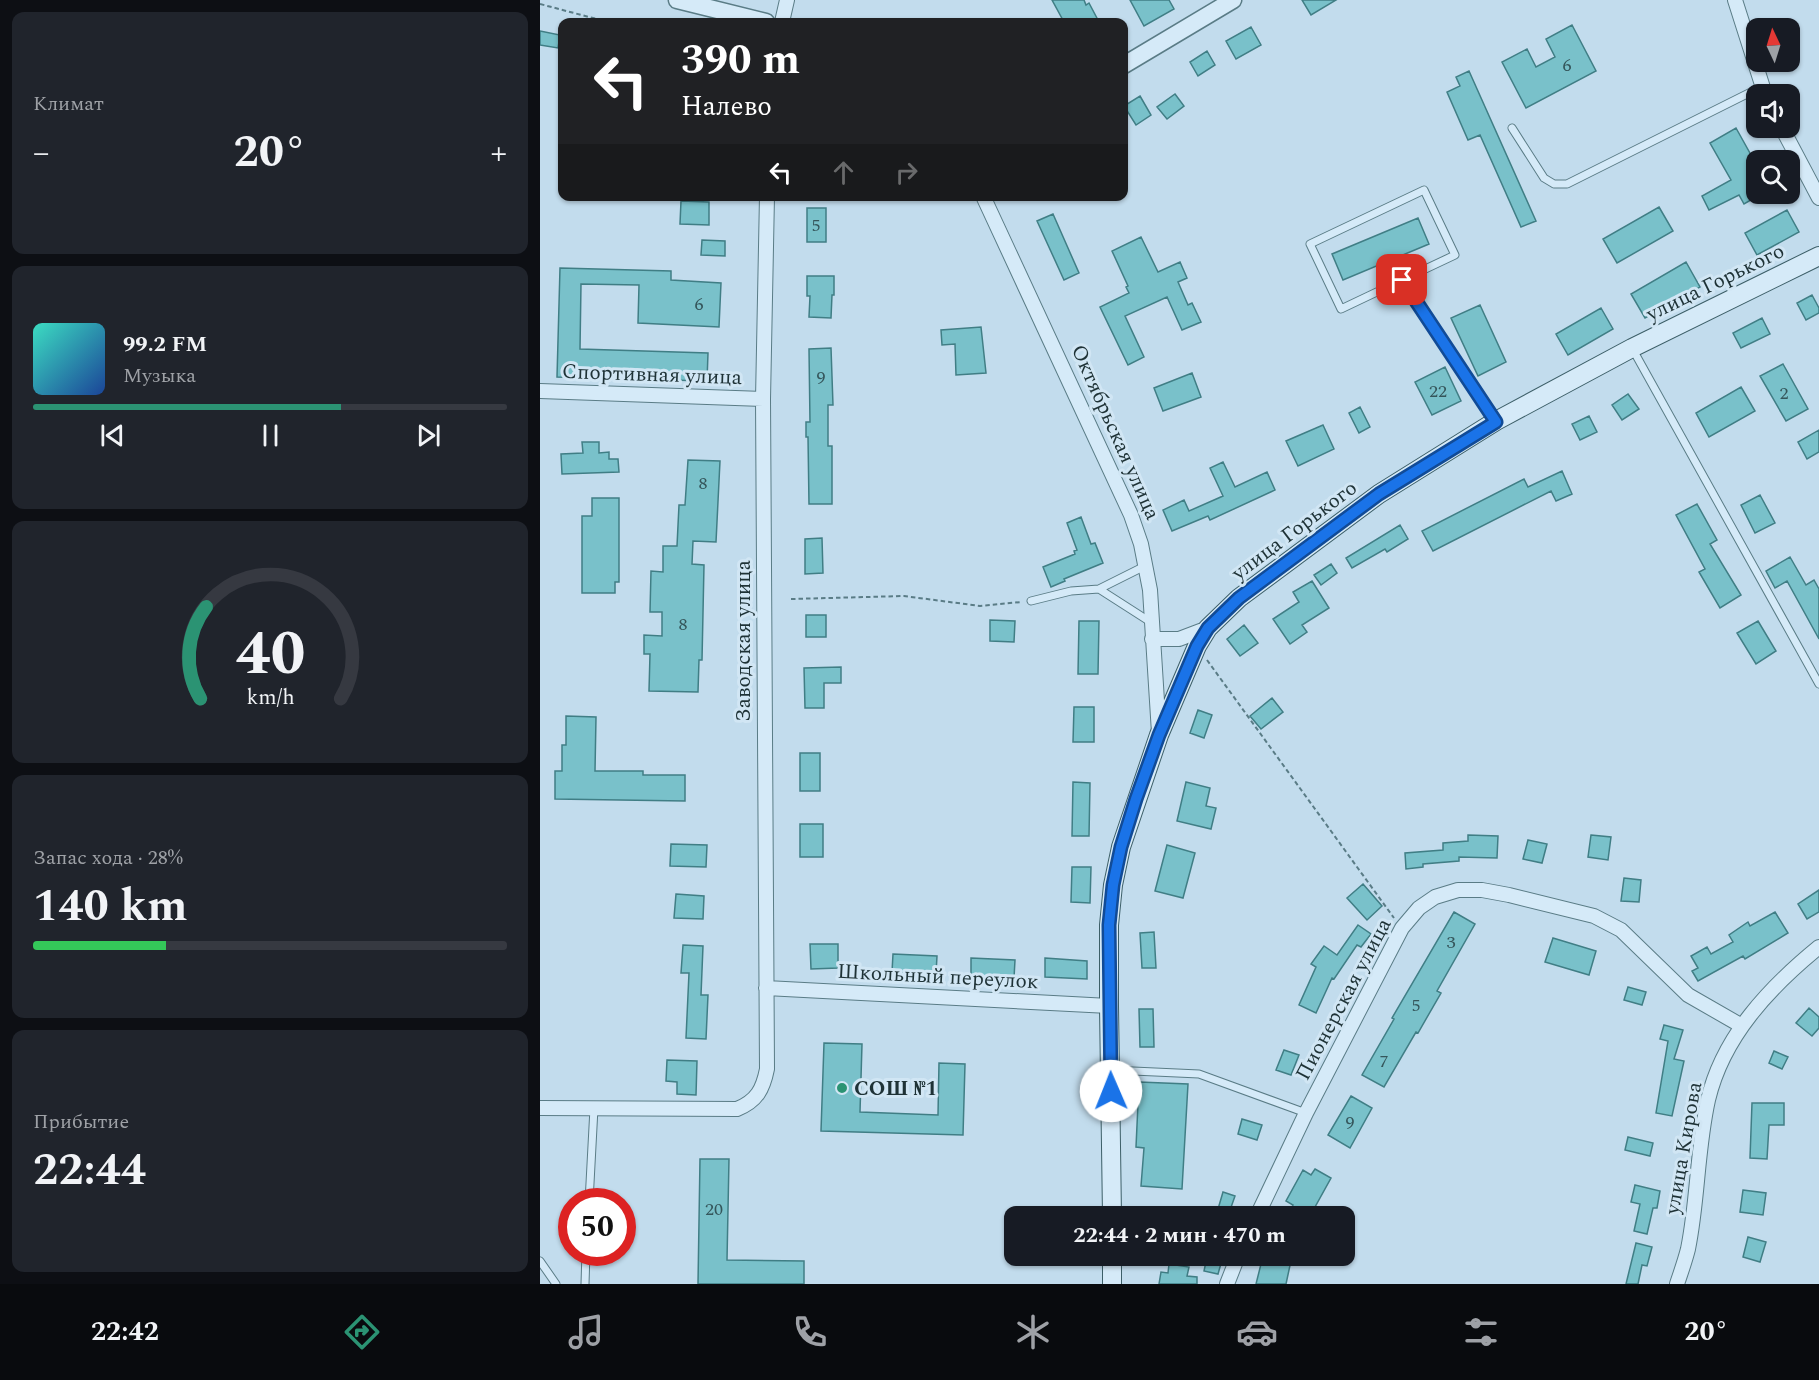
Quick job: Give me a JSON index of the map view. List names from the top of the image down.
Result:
{
  "streets": {
    "main road": ["улица Горького"],
    "street": [
      "Спортивная улица",
      "Октябрьская улица",
      "Заводская улица",
      "Школьный переулок",
      "Пионерская улица",
      "улица Кирова"
    ]
  },
  "crossings": [
    ["улица Горького", "Октябрьская улица"],
    ["улица Горького", "Школьный переулок"],
    ["Спортивная улица", "Заводская улица"],
    ["Заводская улица", "Школьный переулок"],
    ["Пионерская улица", "улица Кирова"]
  ],
  "places": ["СОШ №1"],
  "house_numbers": [
    "6",
    "5",
    "6",
    "9",
    "22",
    "2",
    "8",
    "8",
    "3",
    "5",
    "7",
    "9",
    "20"
  ],
  "north": "top",
  "page": {
    "tile": [
      "Климат",
      ["Запас хода · 28%", "140 km"],
      ["Прибытие", "22:44"]
    ],
    "turn": ["390 m", "Налево"],
    "heat": ["−", "20°", "+"],
    "song": ["99.2 FM", "Музыка"],
    "limit": "50",
    "trip": "22:44 · 2 мин · 470 m",
    "tabs": ["22:42", "20°"],
    "gauge": ["40", "km/h"]
  }
}
